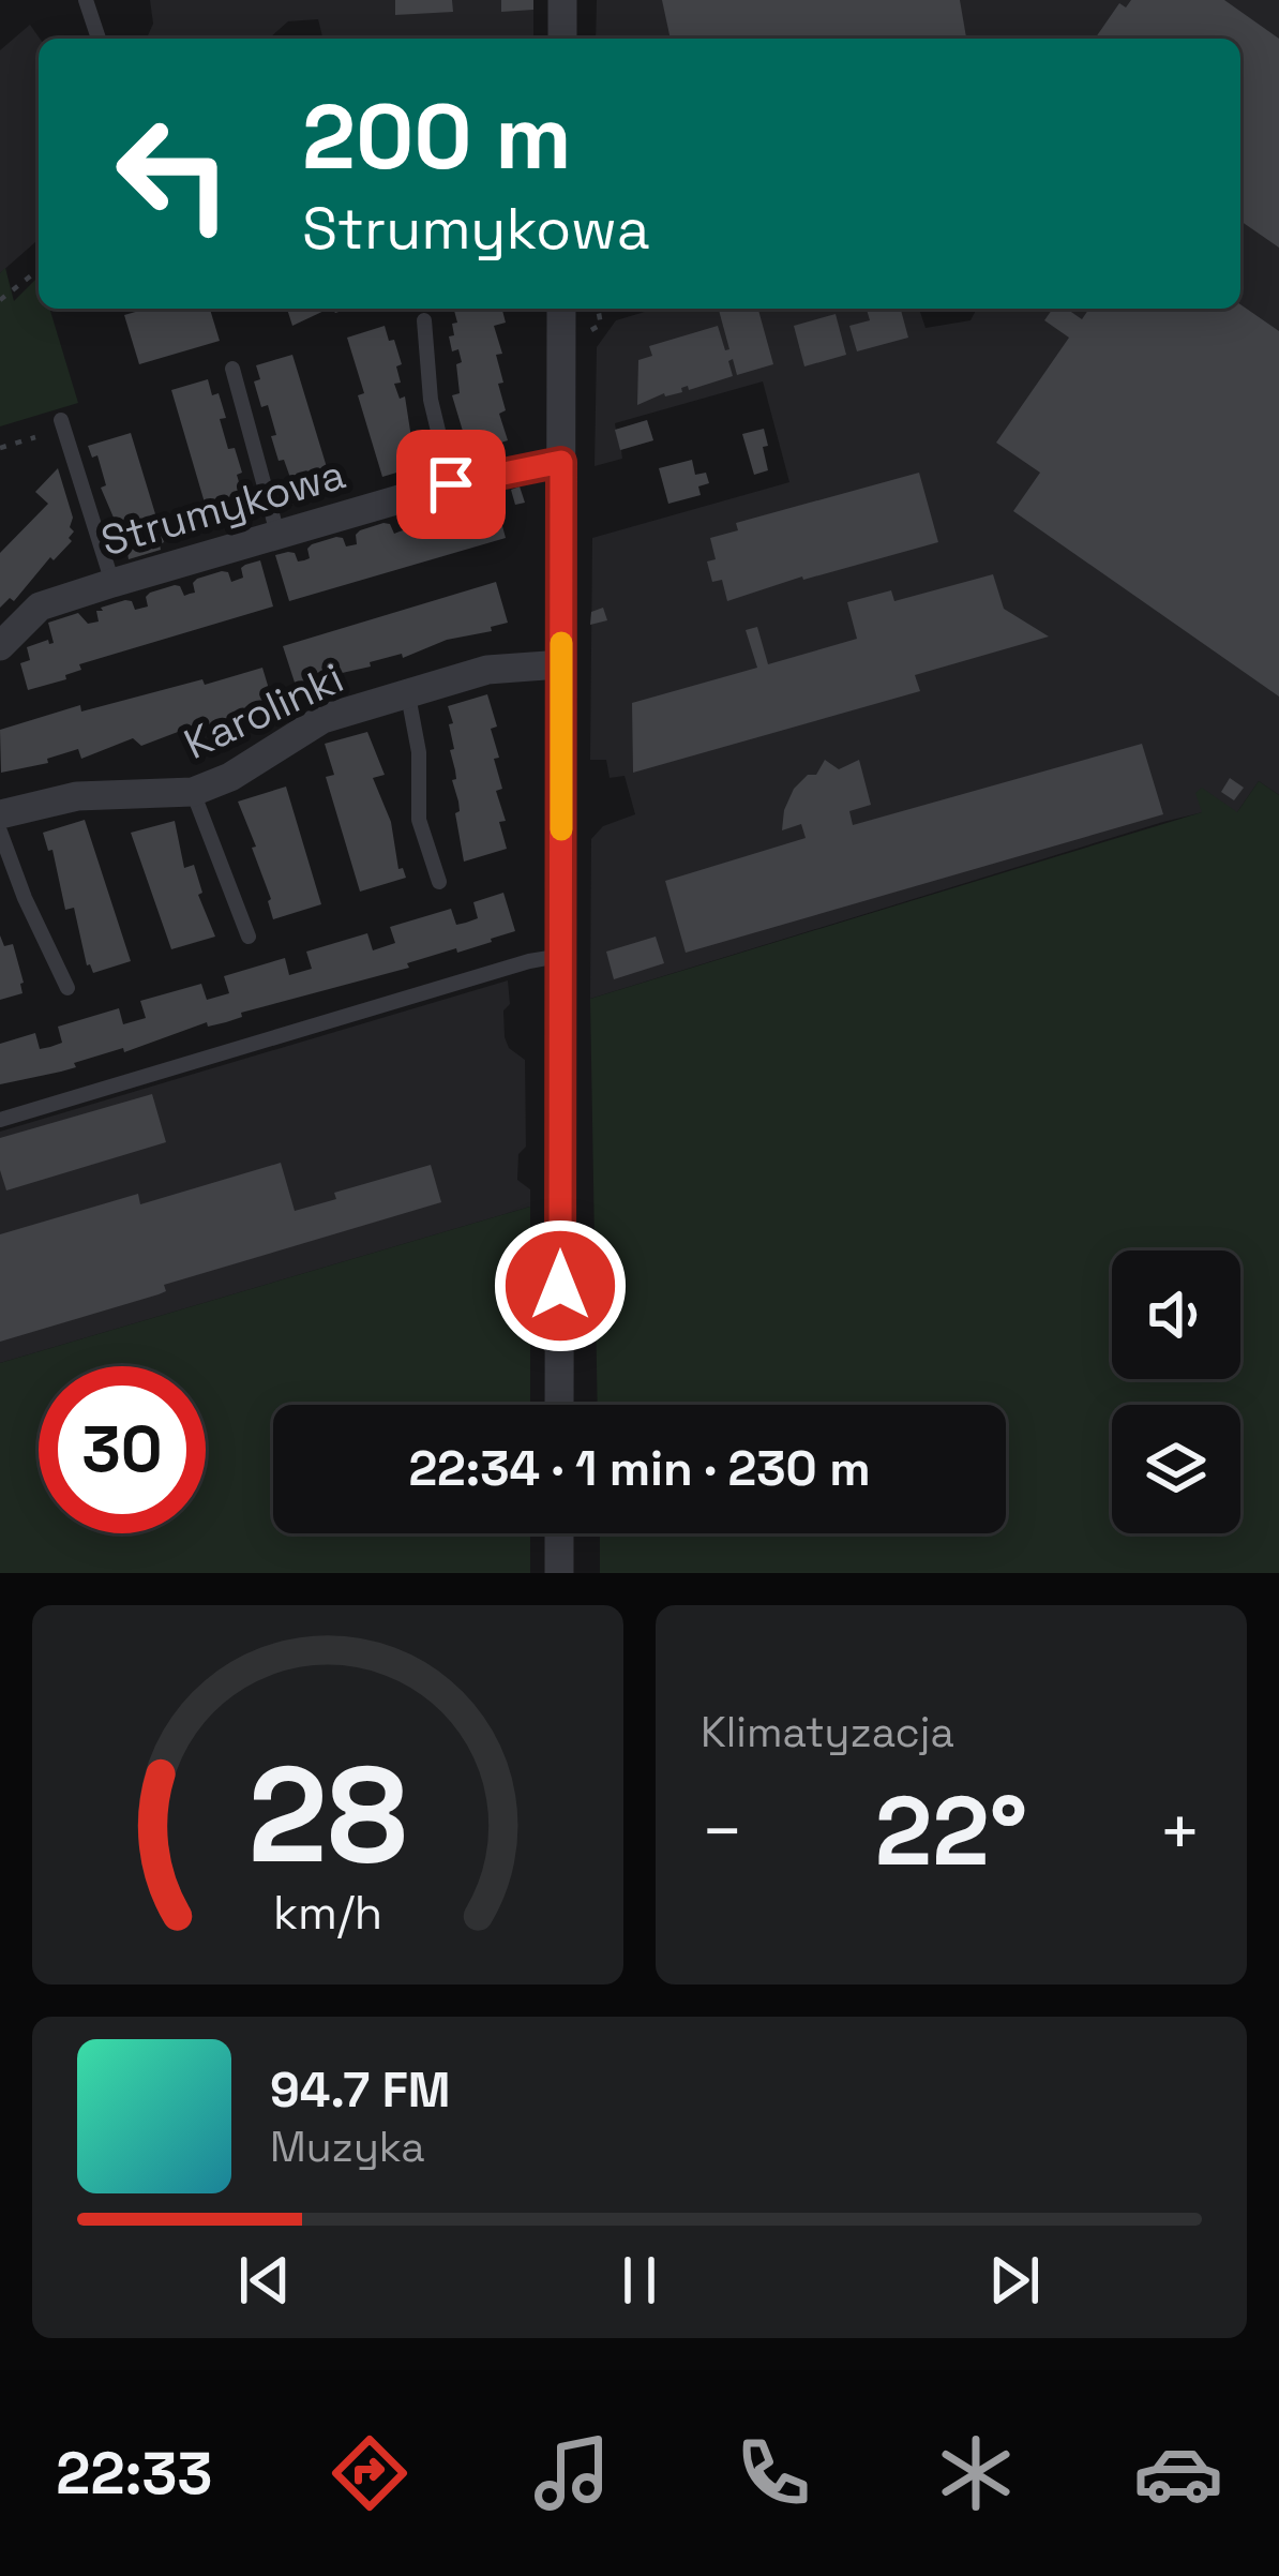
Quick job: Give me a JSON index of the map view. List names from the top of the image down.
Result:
{
  "streets": {
    "street": ["Strumykowa", "Karolinki"]
  },
  "page": {
    "turn": ["200 m", "Strumykowa"],
    "limit": "30",
    "trip": "22:34 · 1 min · 230 m",
    "tile": "Klimatyzacja",
    "heat": ["−", "22°", "+"],
    "song": ["94.7 FM", "Muzyka"],
    "tabs": "22:33",
    "gauge": ["28", "km/h"]
  }
}
